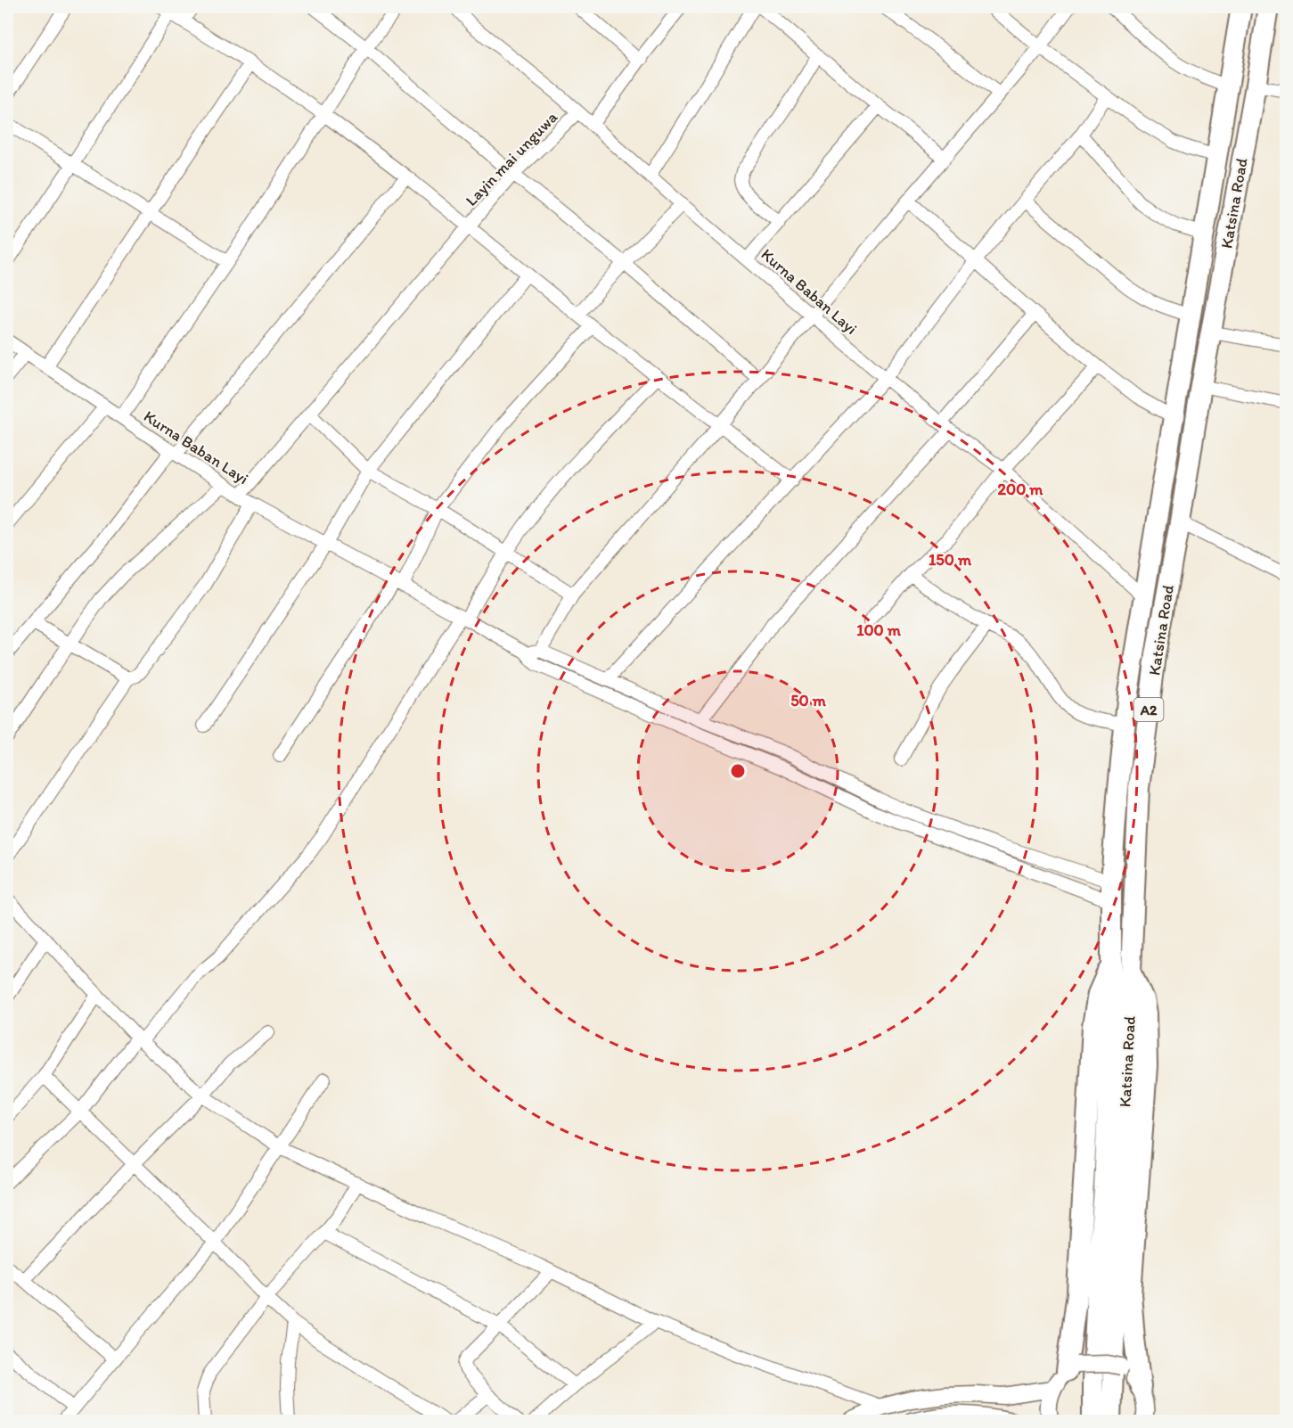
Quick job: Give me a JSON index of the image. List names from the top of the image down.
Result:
{
  "streets": {
    "highway": ["Katsina Road", "A2"],
    "street": ["Layin mai unguwa", "Kurna Baban Layi"]
  },
  "crossings": [
    ["Layin mai unguwa", "Kurna Baban Layi"],
    ["Katsina Road", "Kurna Baban Layi"]
  ],
  "rings": [
    "200 m",
    "150 m",
    "100 m",
    "50 m"
  ]
}
